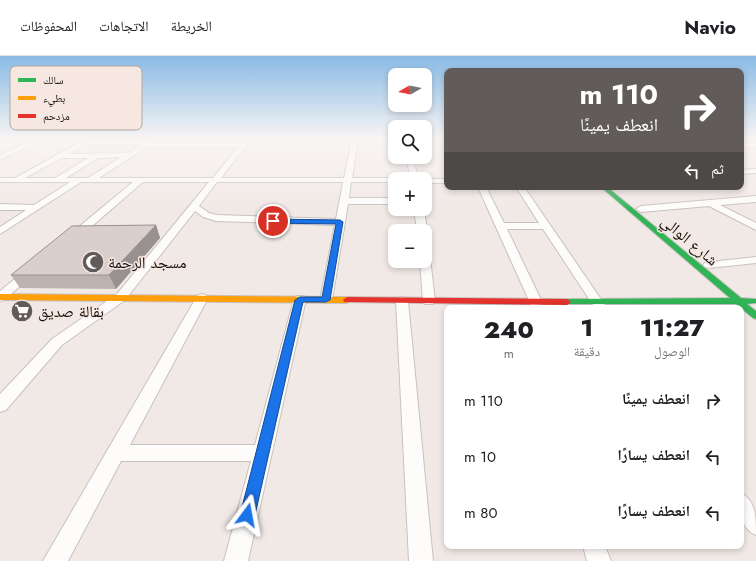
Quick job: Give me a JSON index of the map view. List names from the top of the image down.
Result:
{
  "streets": {
    "street": ["شارع الوالي"]
  },
  "places": {
    "mosque": ["مسجد الرحمة"],
    "supermarket": ["بقالة صديق"]
  },
  "legend": ["سالك", "بطيء", "مزدحم"],
  "north": "left",
  "page": {
    "header": "Navio",
    "nav": ["الخريطة", "الاتجاهات", "المحفوظات"],
    "map_buttons": ["+", "−"],
    "turn": ["110 m", "انعطف يمينًا"],
    "then": "ثم",
    "eta": [
      "11:27",
      "الوصول",
      "1",
      "دقيقة",
      "240",
      "m"
    ],
    "list": [
      {
        "name": "انعطف يمينًا",
        "value": "110 m"
      },
      {
        "name": "انعطف يسارًا",
        "value": "10 m"
      },
      {
        "name": "انعطف يسارًا",
        "value": "80 m"
      }
    ]
  }
}
